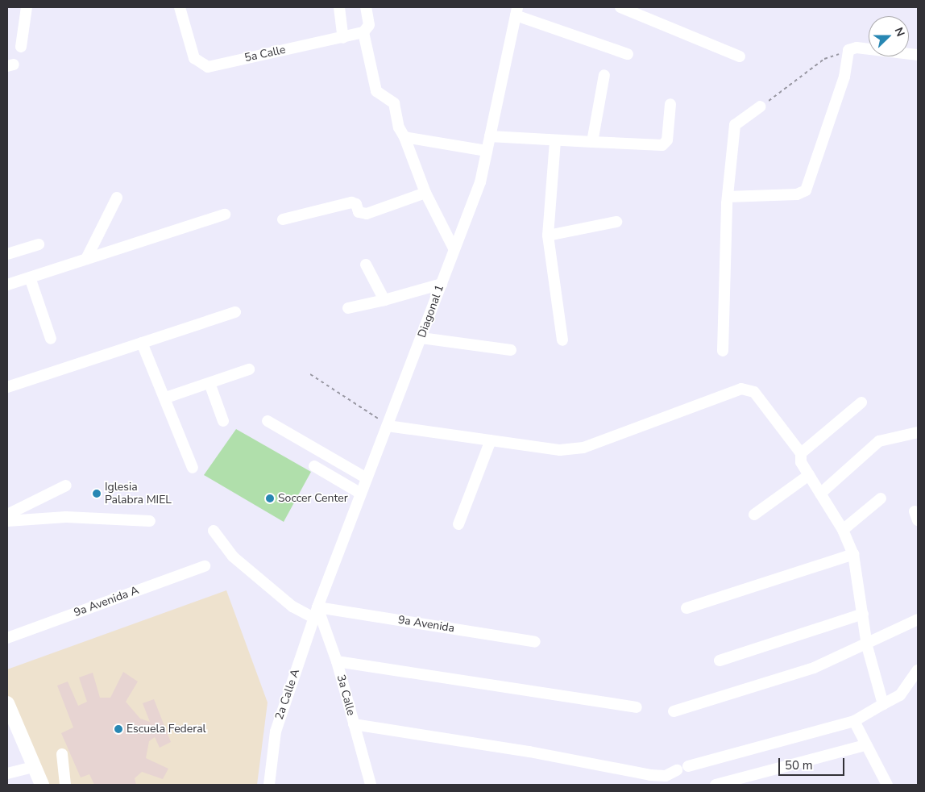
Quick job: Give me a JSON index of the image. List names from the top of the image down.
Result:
{
  "streets": {
    "street": [
      "5a Calle",
      "Diagonal 1",
      "9a Avenida A",
      "9a Avenida",
      "2a Calle A",
      "3a Calle"
    ]
  },
  "crossings": [
    ["Diagonal 1", "9a Avenida"],
    ["Diagonal 1", "2a Calle A"],
    ["Diagonal 1", "3a Calle"],
    ["9a Avenida", "2a Calle A"],
    ["9a Avenida", "3a Calle"],
    ["2a Calle A", "3a Calle"]
  ],
  "places": ["Iglesia Palabra MIEL", "Soccer Center", "Escuela Federal"],
  "scale_bar": "50 m",
  "north": "right"
}
